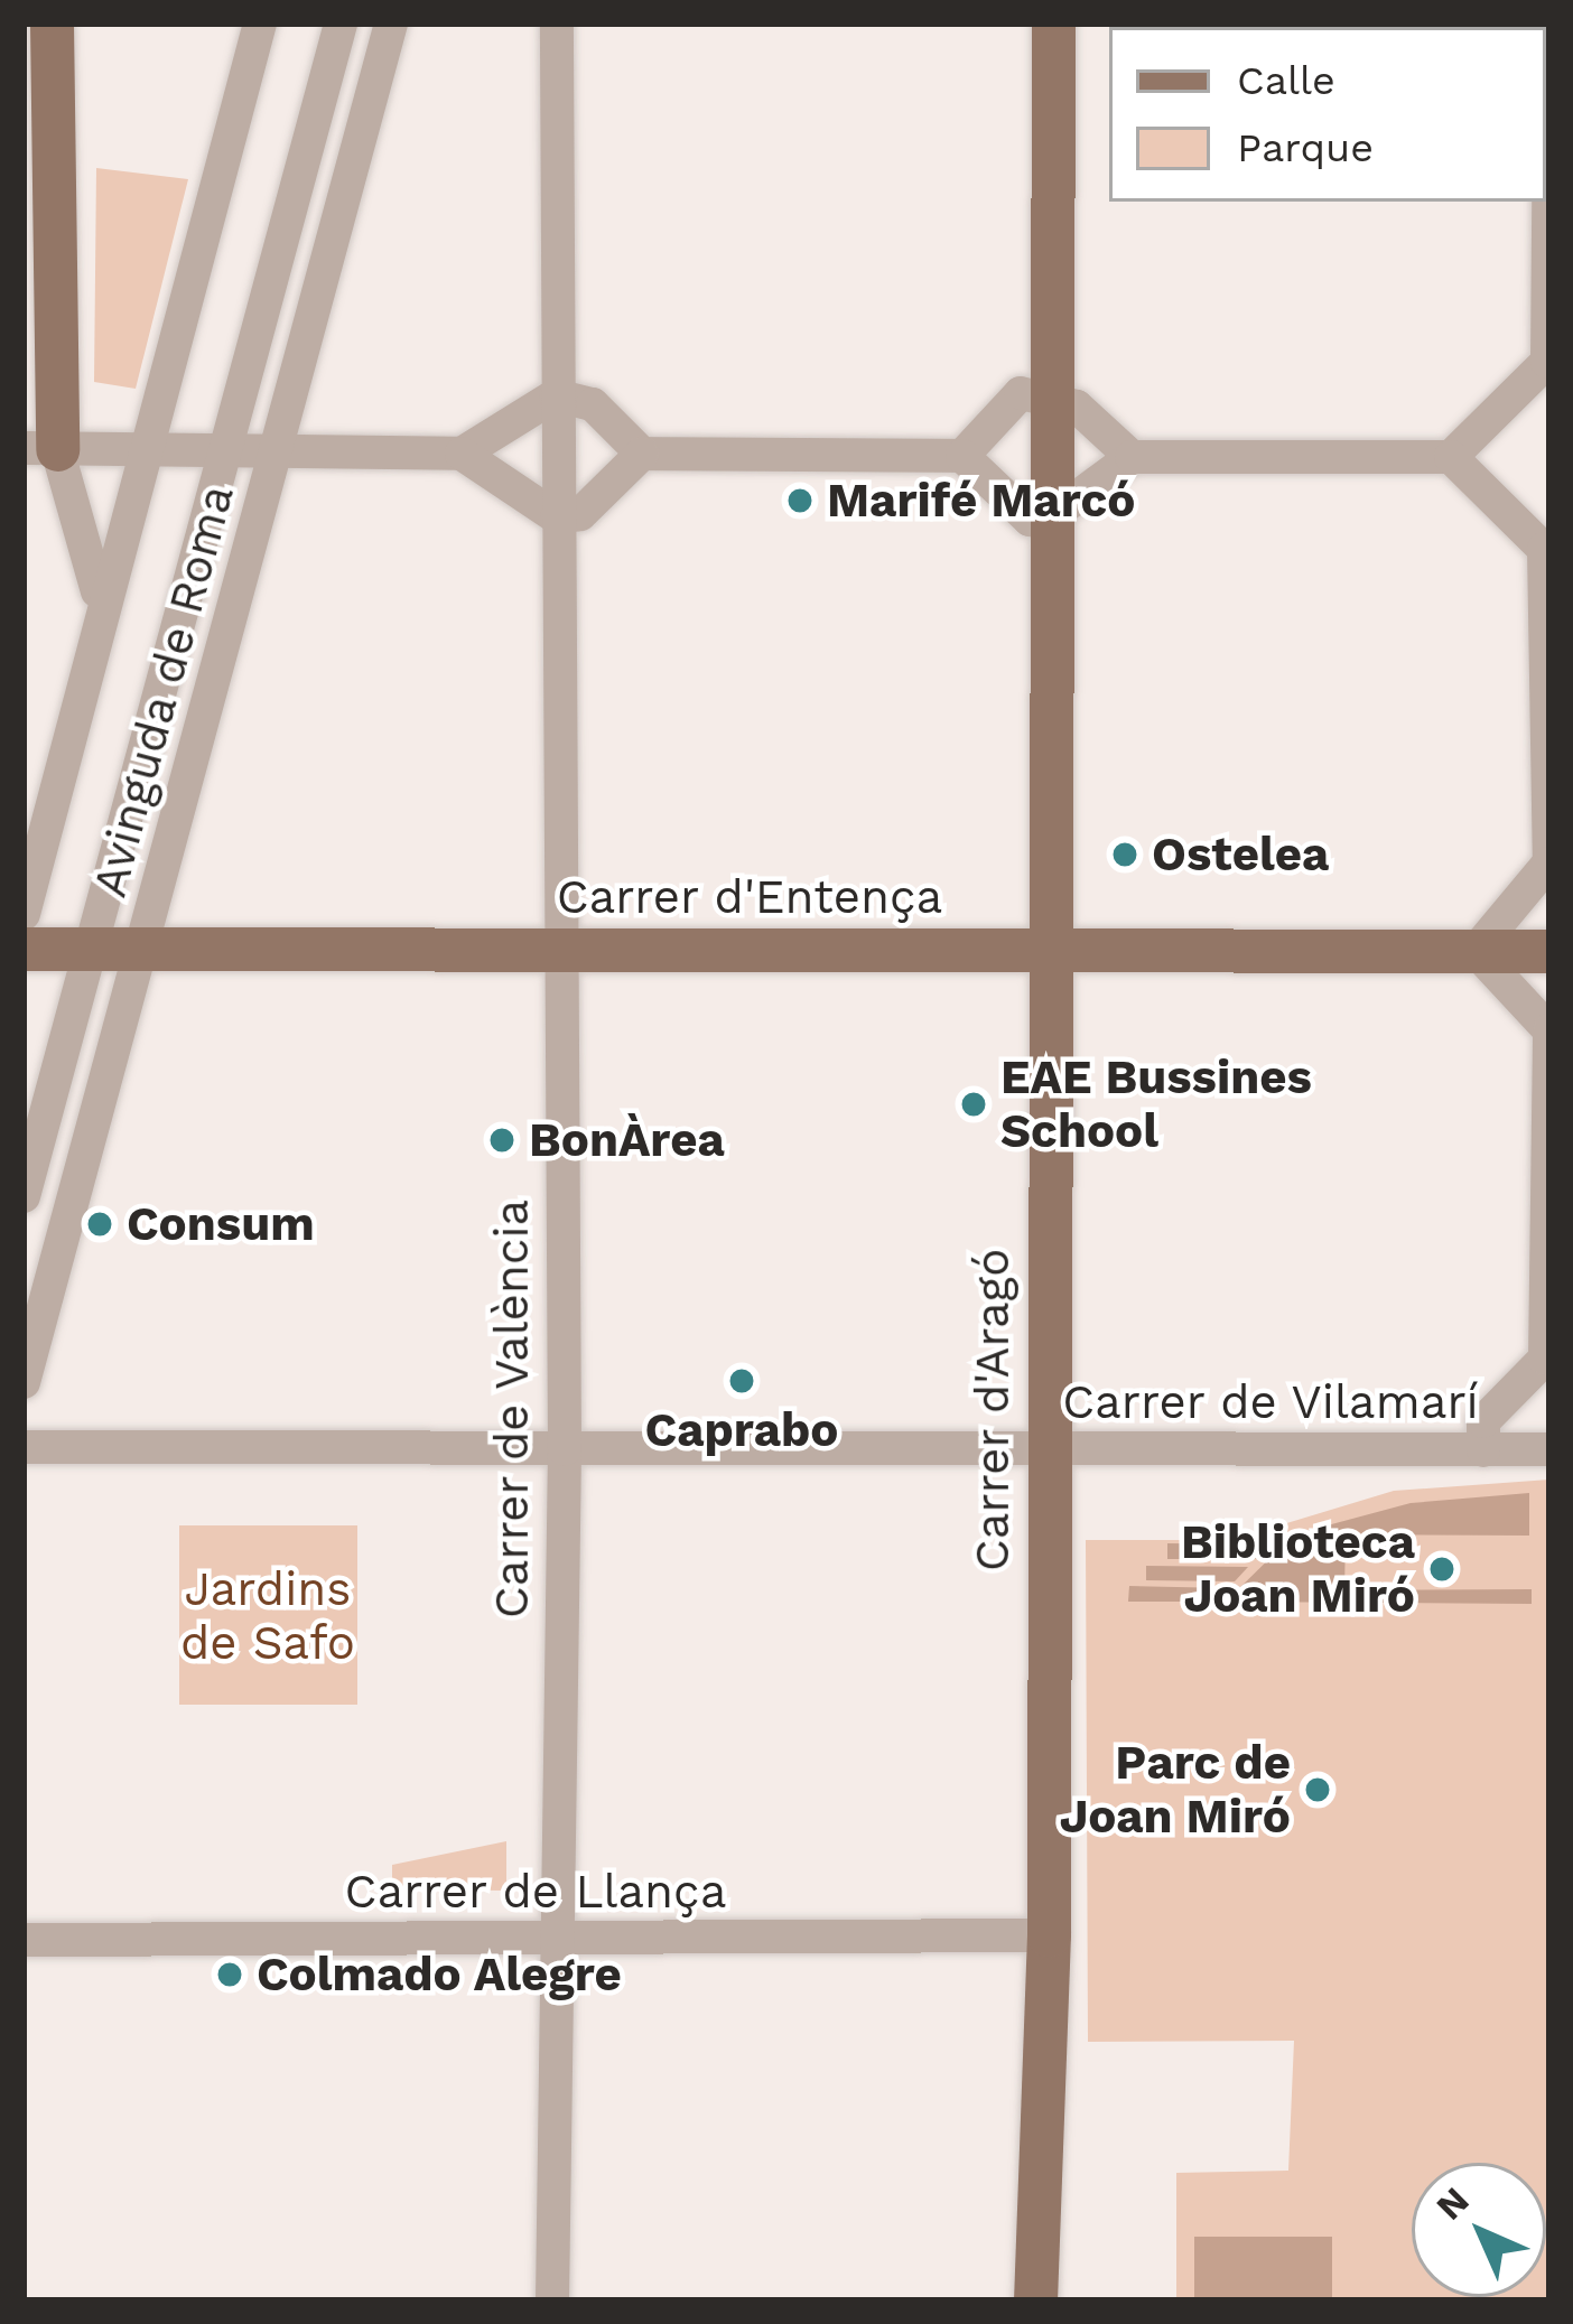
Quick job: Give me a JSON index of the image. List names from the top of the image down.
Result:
{
  "streets": {
    "main road": ["Carrer d'Entença", "Carrer d'Aragó"],
    "street": [
      "Avinguda de Roma",
      "Carrer de Vilamarí",
      "Carrer de València",
      "Carrer de Llança"
    ]
  },
  "crossings": [
    ["Avinguda de Roma", "Carrer d'Entença"],
    ["Carrer d'Entença", "Carrer de València"],
    ["Carrer d'Entença", "Carrer d'Aragó"],
    ["Carrer de Vilamarí", "Carrer de València"],
    ["Carrer de Vilamarí", "Carrer d'Aragó"],
    ["Carrer de València", "Carrer de Llança"],
    ["Carrer d'Aragó", "Carrer de Llança"]
  ],
  "parks": ["Jardins de Safo"],
  "places": [
    "Marifé Marcó",
    "Ostelea",
    "EAE Bussines School",
    "BonÀrea",
    "Consum",
    "Caprabo",
    "Biblioteca Joan Miró",
    "Parc de Joan Miró",
    "Colmado Alegre"
  ],
  "legend": ["Calle", "Parque"],
  "north": "top left"
}
